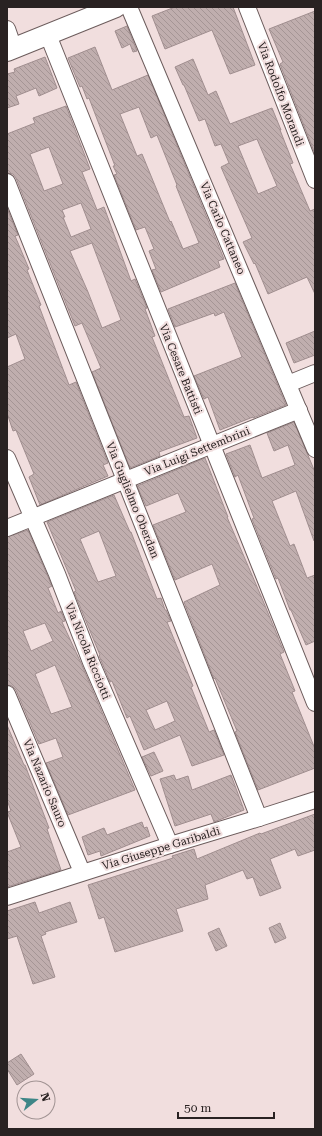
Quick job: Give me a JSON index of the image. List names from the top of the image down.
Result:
{
  "streets": {
    "street": [
      "Via Rodolfo Morandi",
      "Via Carlo Cattaneo",
      "Via Cesare Battisti",
      "Via Luigi Settembrini",
      "Via Guglielmo Oberdan",
      "Via Nicola Ricciotti",
      "Via Nazario Sauro",
      "Via Giuseppe Garibaldi"
    ]
  },
  "crossings": [
    ["Via Carlo Cattaneo", "Via Luigi Settembrini"],
    ["Via Cesare Battisti", "Via Luigi Settembrini"],
    ["Via Luigi Settembrini", "Via Guglielmo Oberdan"],
    ["Via Luigi Settembrini", "Via Nicola Ricciotti"],
    ["Via Guglielmo Oberdan", "Via Giuseppe Garibaldi"],
    ["Via Nicola Ricciotti", "Via Giuseppe Garibaldi"],
    ["Via Nazario Sauro", "Via Giuseppe Garibaldi"]
  ],
  "scale_bar": "50 m",
  "north": "right"
}
